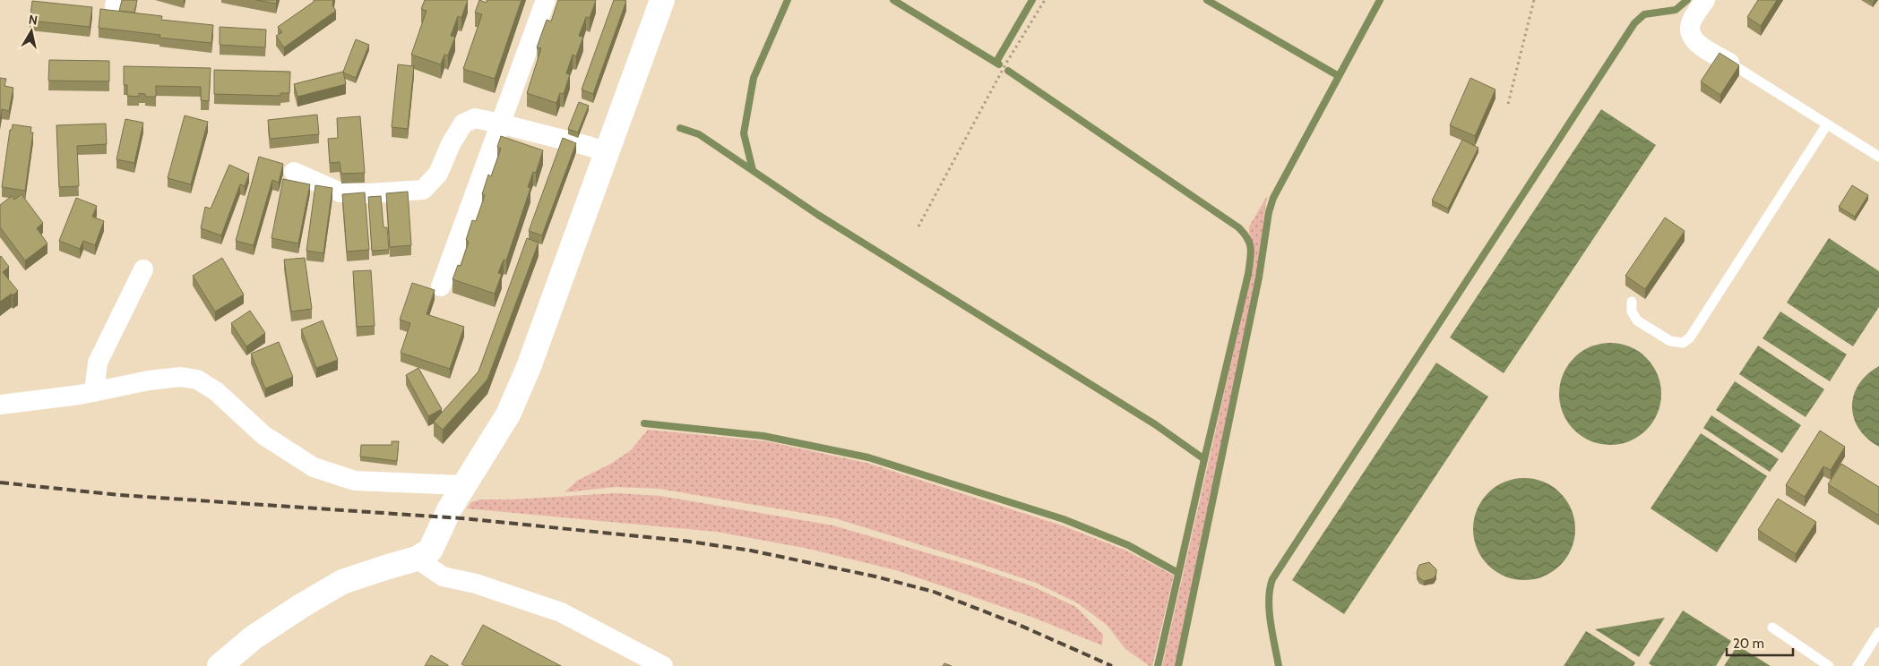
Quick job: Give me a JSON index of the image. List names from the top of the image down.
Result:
{
  "scale_bar": "20 m",
  "north": "top"
}
